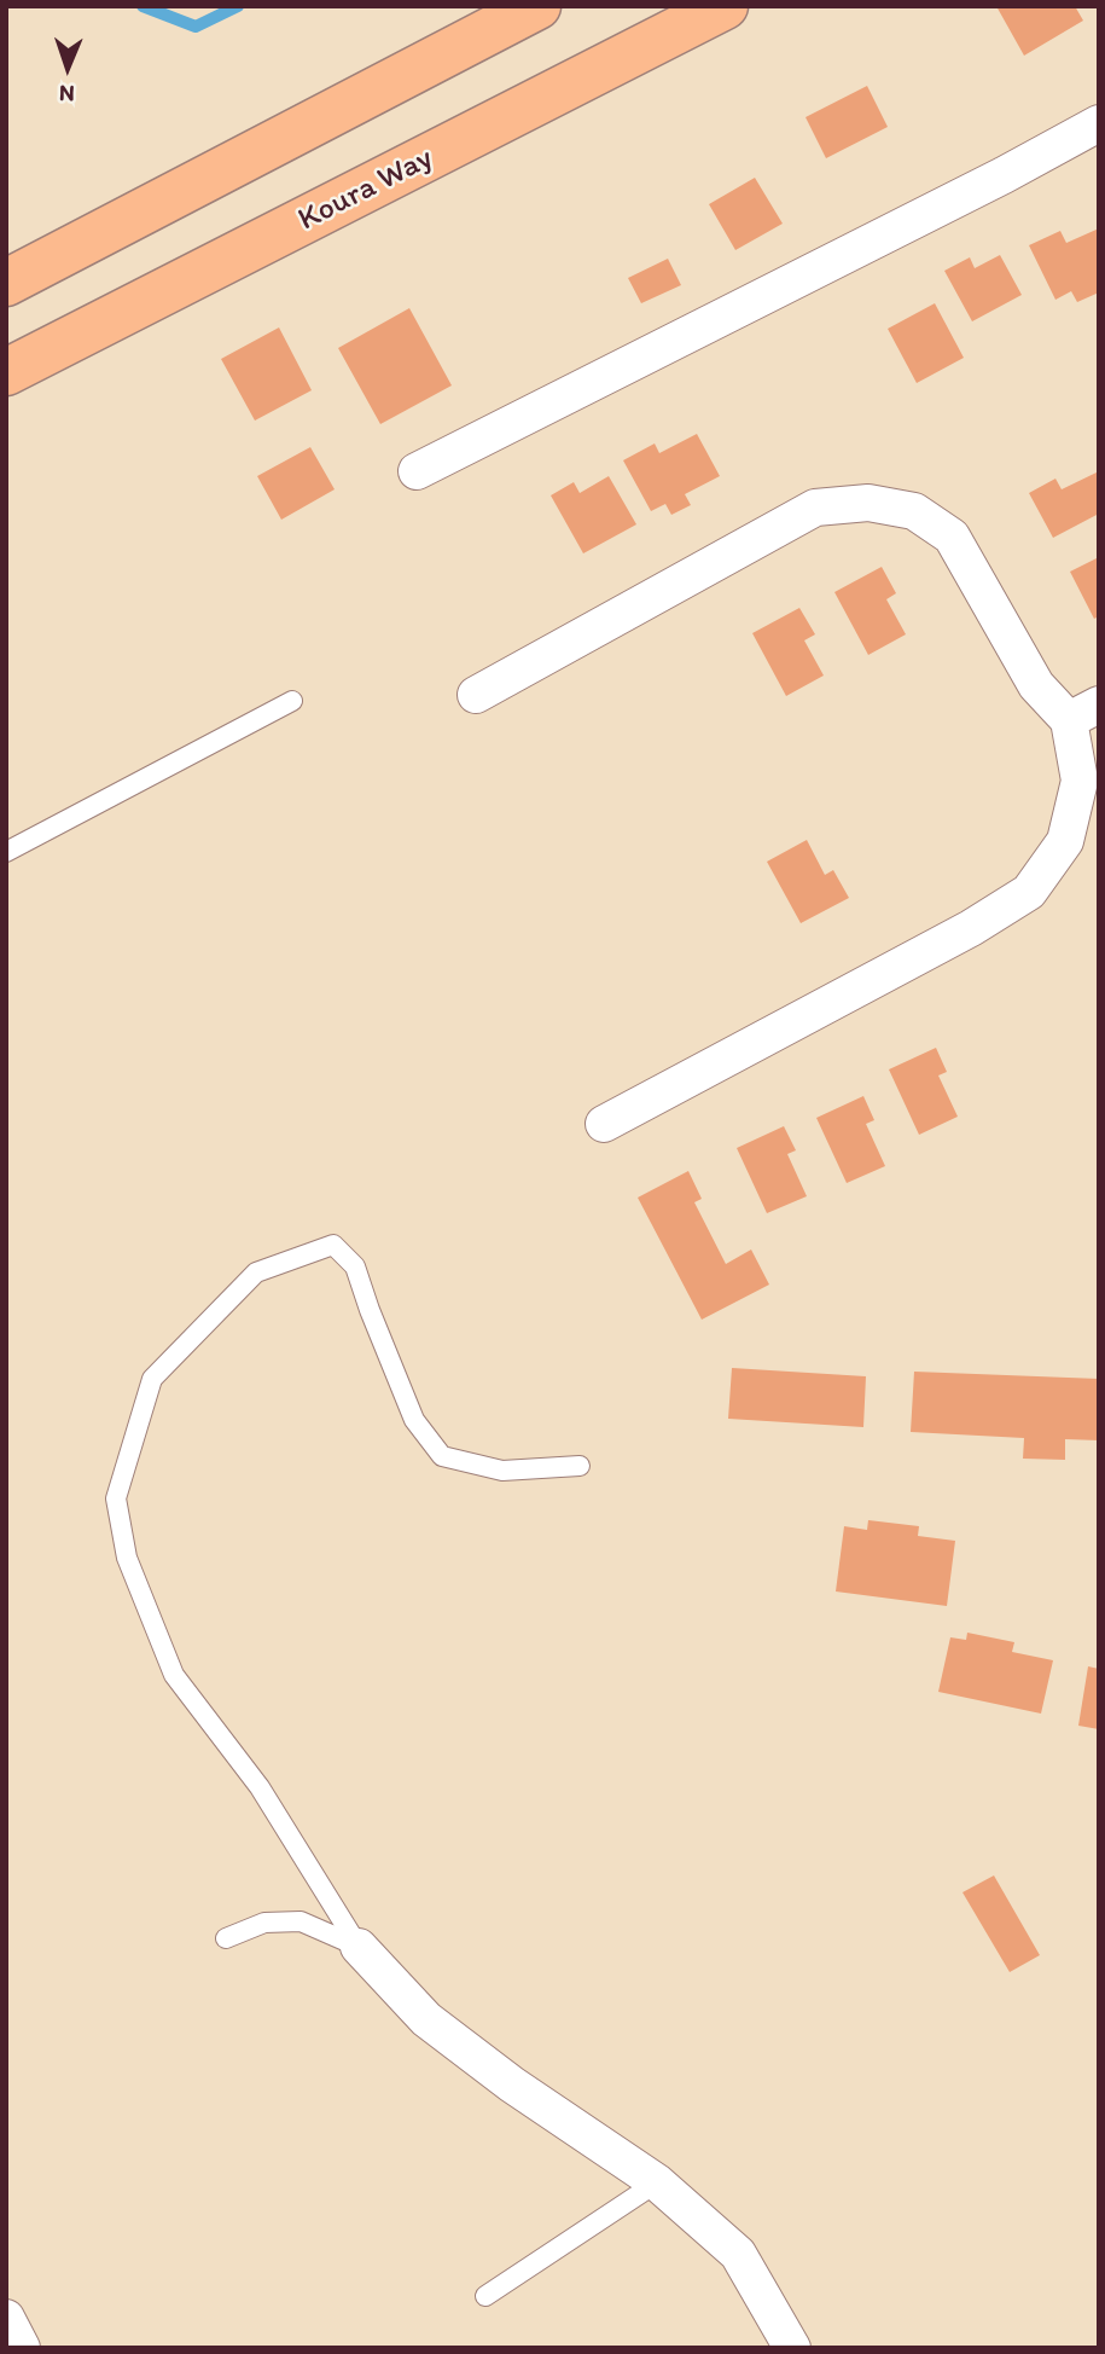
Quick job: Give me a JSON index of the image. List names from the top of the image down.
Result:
{
  "streets": {
    "highway": ["Koura Way"]
  },
  "north": "bottom"
}
